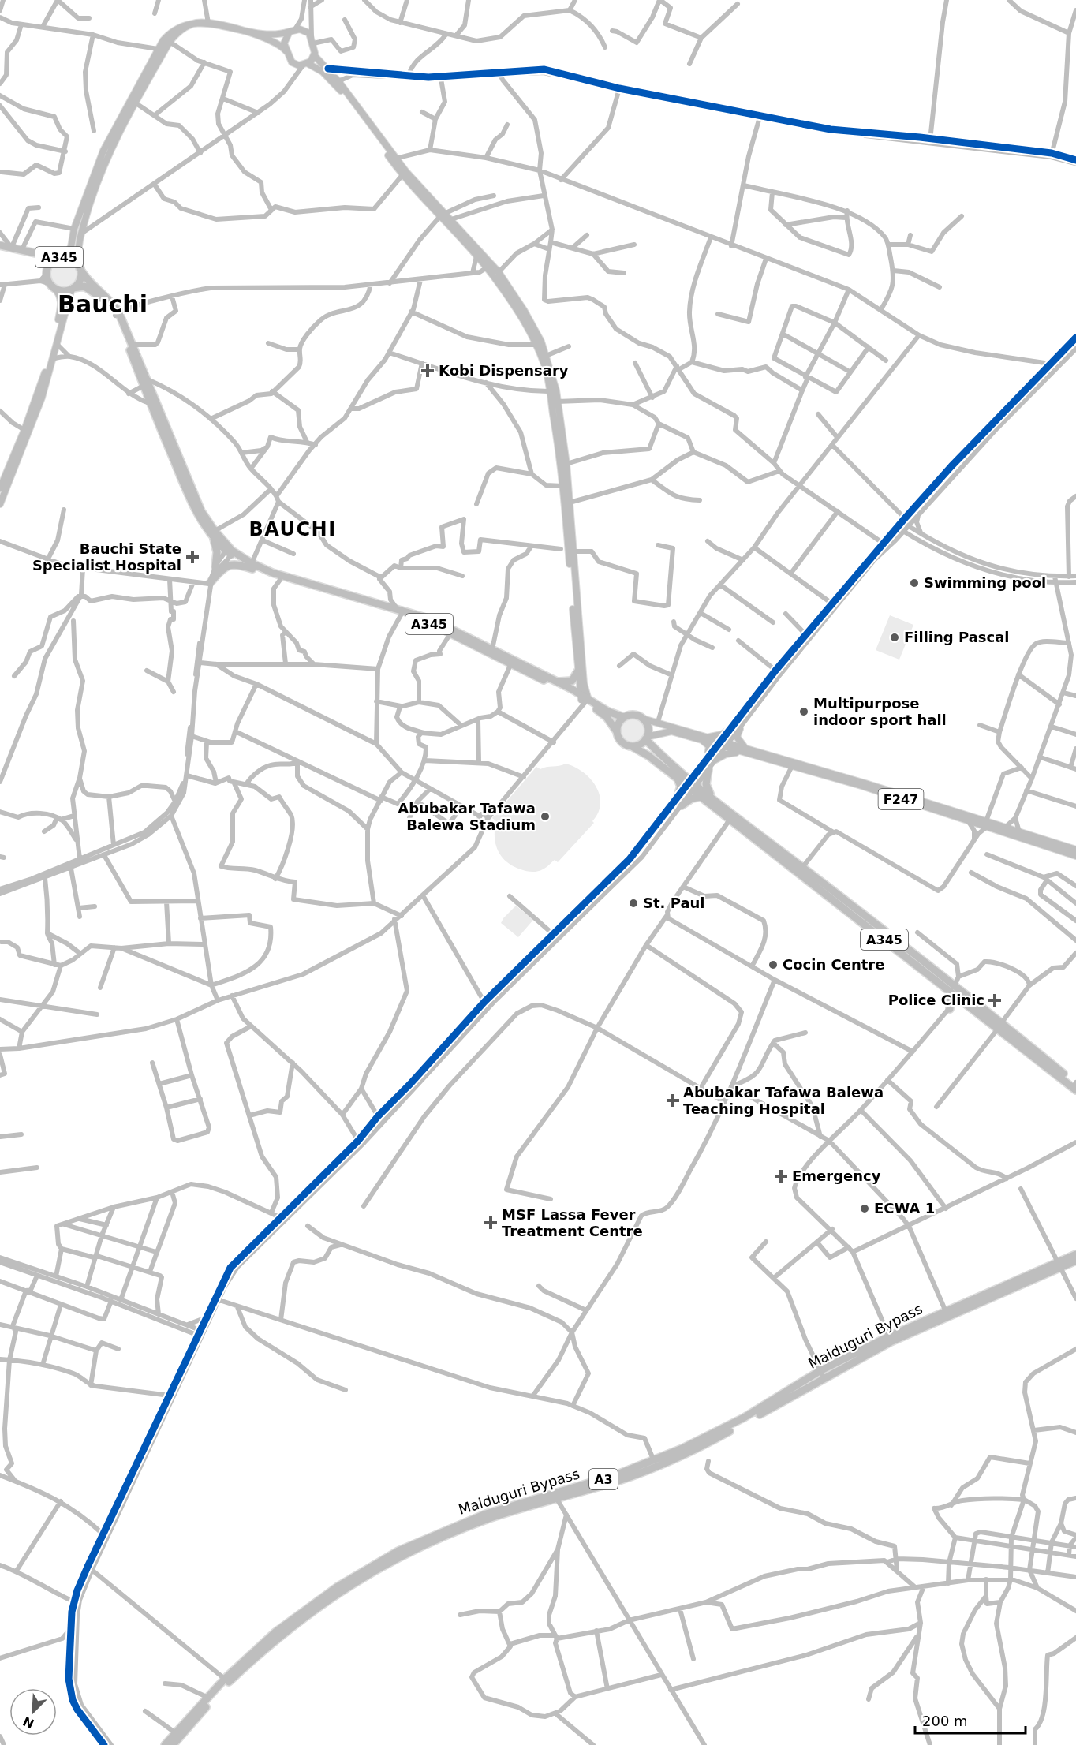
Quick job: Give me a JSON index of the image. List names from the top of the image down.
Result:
{
  "streets": {
    "highway": ["A345", "Maiduguri Bypass", "A3"],
    "main road": ["F247"]
  },
  "crossings": [
    ["A345", "F247"]
  ],
  "districts": ["Bauchi", "BAUCHI"],
  "places": {
    "health": [
      "Kobi Dispensary",
      "Bauchi State Specialist Hospital",
      "Police Clinic",
      "Abubakar Tafawa Balewa Teaching Hospital",
      "Emergency",
      "MSF Lassa Fever Treatment Centre"
    ],
    "other": [
      "Swimming pool",
      "Filling Pascal",
      "Multipurpose indoor sport hall",
      "Abubakar Tafawa Balewa Stadium",
      "St. Paul",
      "Cocin Centre",
      "ECWA 1"
    ]
  },
  "scale_bar": "200 m",
  "north": "bottom left"
}
